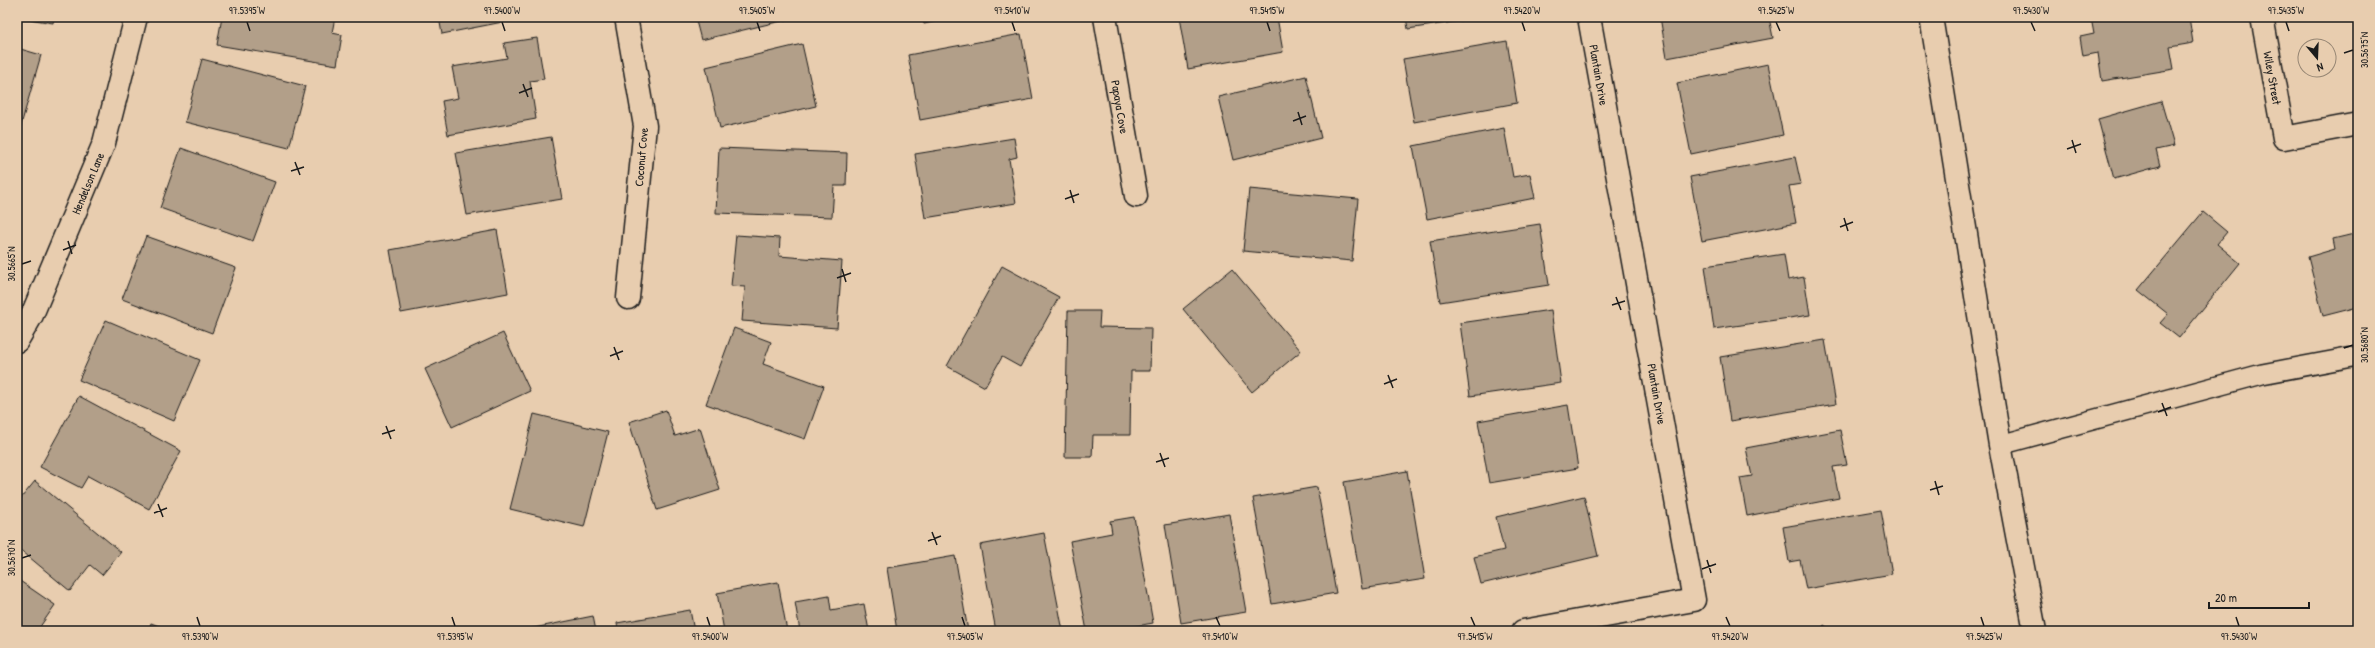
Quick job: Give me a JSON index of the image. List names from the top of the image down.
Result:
{
  "streets": {
    "street": [
      "Plantain Drive",
      "Wiley Street",
      "Papaya Cove",
      "Coconut Cove",
      "Hendelson Lane"
    ]
  },
  "scale_bar": "20 m",
  "north": "bottom",
  "coordinates": [
    "97.5395°W",
    "97.5400°W",
    "97.5405°W",
    "97.5410°W",
    "97.5415°W",
    "97.5420°W",
    "97.5425°W",
    "97.5430°W",
    "97.5435°W",
    "30.5675°N",
    "30.5665°N",
    "30.5680°N",
    "30.5670°N",
    "97.5390°W"
  ]
}
